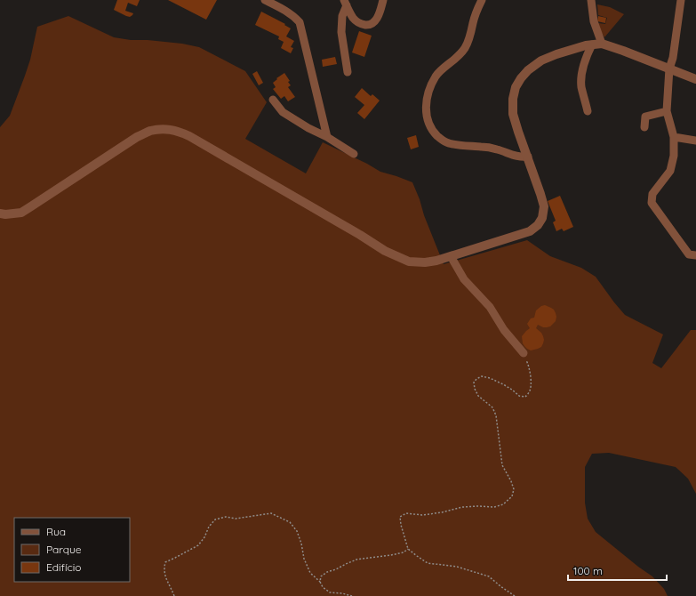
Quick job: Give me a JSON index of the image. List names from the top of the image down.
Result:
{
  "legend": ["Rua", "Parque", "Edifício"],
  "scale_bar": "100 m"
}
